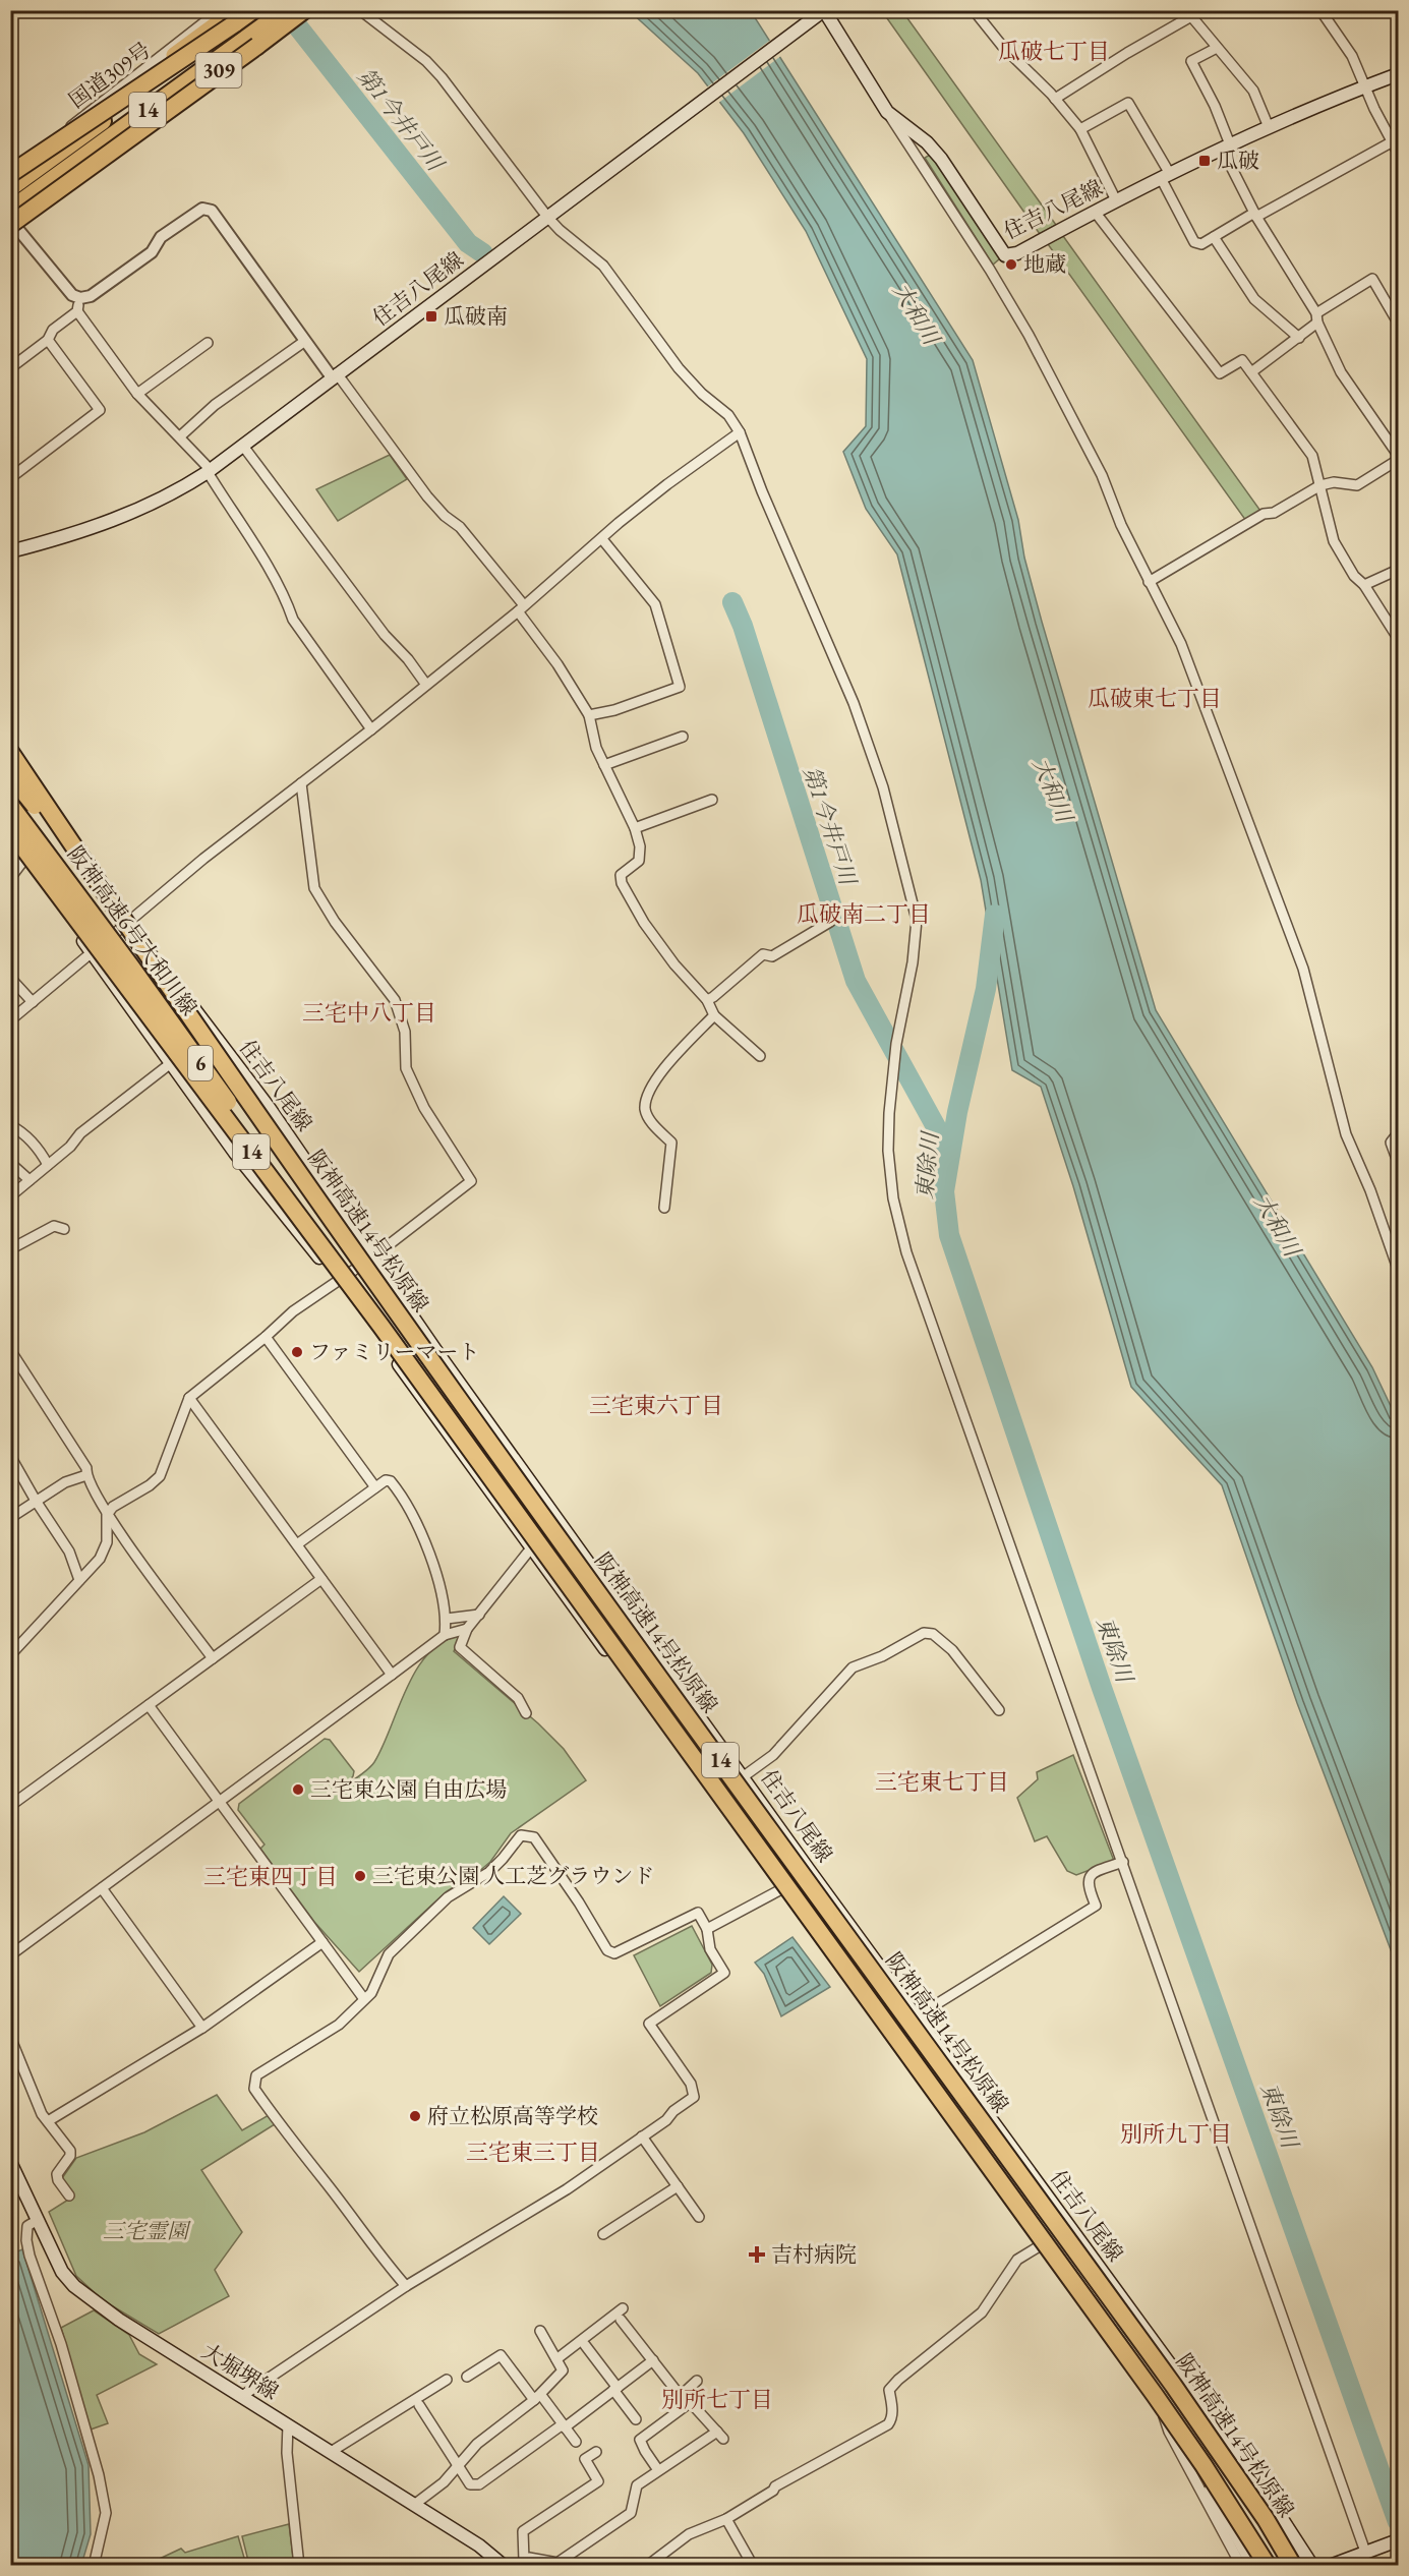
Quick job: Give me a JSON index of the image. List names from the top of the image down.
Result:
{
  "streets": {
    "highway": [
      "309",
      "国道309号",
      "14",
      "阪神高速6号大和川線",
      "6",
      "阪神高速14号松原線"
    ],
    "main road": ["住吉八尾線", "大堀堺線"]
  },
  "crossings": [
    ["309", "14"],
    ["国道309号", "14"],
    ["阪神高速6号大和川線", "阪神高速14号松原線"]
  ],
  "districts": [
    "瓜破七丁目",
    "瓜破東七丁目",
    "瓜破南二丁目",
    "三宅中八丁目",
    "三宅東六丁目",
    "三宅東七丁目",
    "三宅東四丁目",
    "別所九丁目",
    "三宅東三丁目",
    "別所七丁目"
  ],
  "water": ["第1今井戸川", "大和川", "東除川"],
  "parks": ["三宅霊園"],
  "places": {
    "transit": ["瓜破", "瓜破南"],
    "other": [
      "地蔵",
      "ファミリーマート",
      "三宅東公園 自由広場",
      "三宅東公園 人工芝グラウンド",
      "府立松原高等学校"
    ],
    "health": ["吉村病院"]
  }
}
